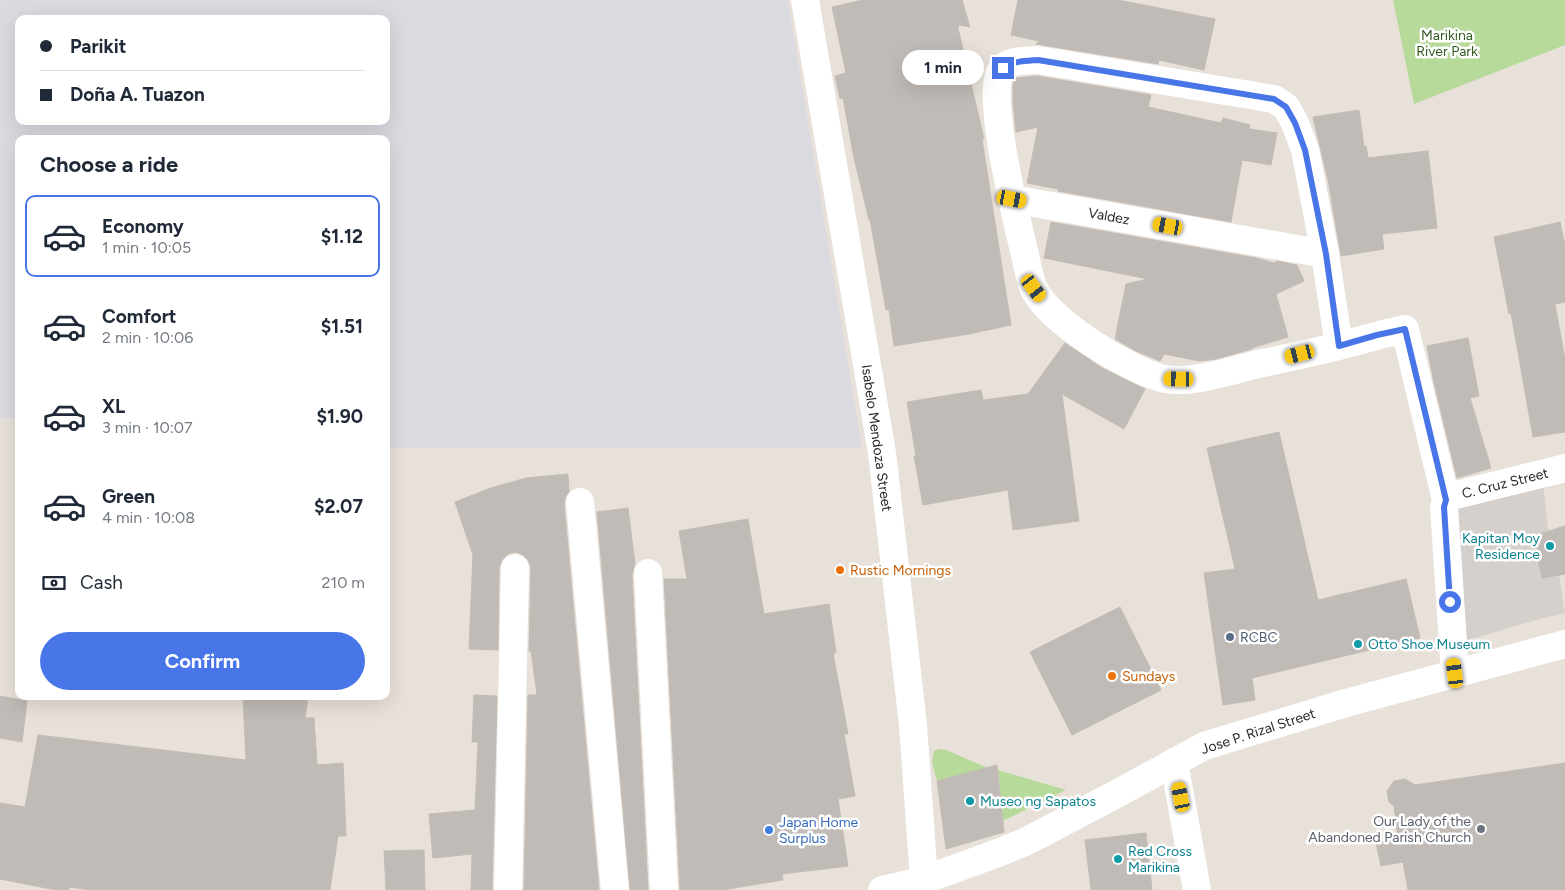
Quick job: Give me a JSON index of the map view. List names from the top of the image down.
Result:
{
  "streets": {
    "street": [
      "Valdez",
      "Isabelo Mendoza Street",
      "C. Cruz Street",
      "Jose P. Rizal Street"
    ]
  },
  "crossings": [
    ["Isabelo Mendoza Street", "Jose P. Rizal Street"]
  ],
  "parks": ["Marikina River Park"],
  "places": [
    "Kapitan Moy Residence",
    "Rustic Mornings",
    "RCBC",
    "Otto Shoe Museum",
    "Sundays",
    "Museo ng Sapatos",
    "Our Lady of the Abandoned Parish Church",
    "Japan Home Surplus",
    "Red Cross Marikina"
  ],
  "page": {
    "banner": ["Parikit", "Doña A. Tuazon"],
    "bubble": "1 min",
    "heading": "Choose a ride",
    "list": [
      {
        "name": "Economy",
        "note": "1 min · 10:05",
        "value": "$1.12"
      },
      {
        "name": "Comfort",
        "note": "2 min · 10:06",
        "value": "$1.51"
      },
      {
        "name": "XL",
        "note": "3 min · 10:07",
        "value": "$1.90"
      },
      {
        "name": "Green",
        "note": "4 min · 10:08",
        "value": "$2.07"
      }
    ],
    "pay": ["Cash", "210 m"],
    "buttons": "Confirm"
  }
}
